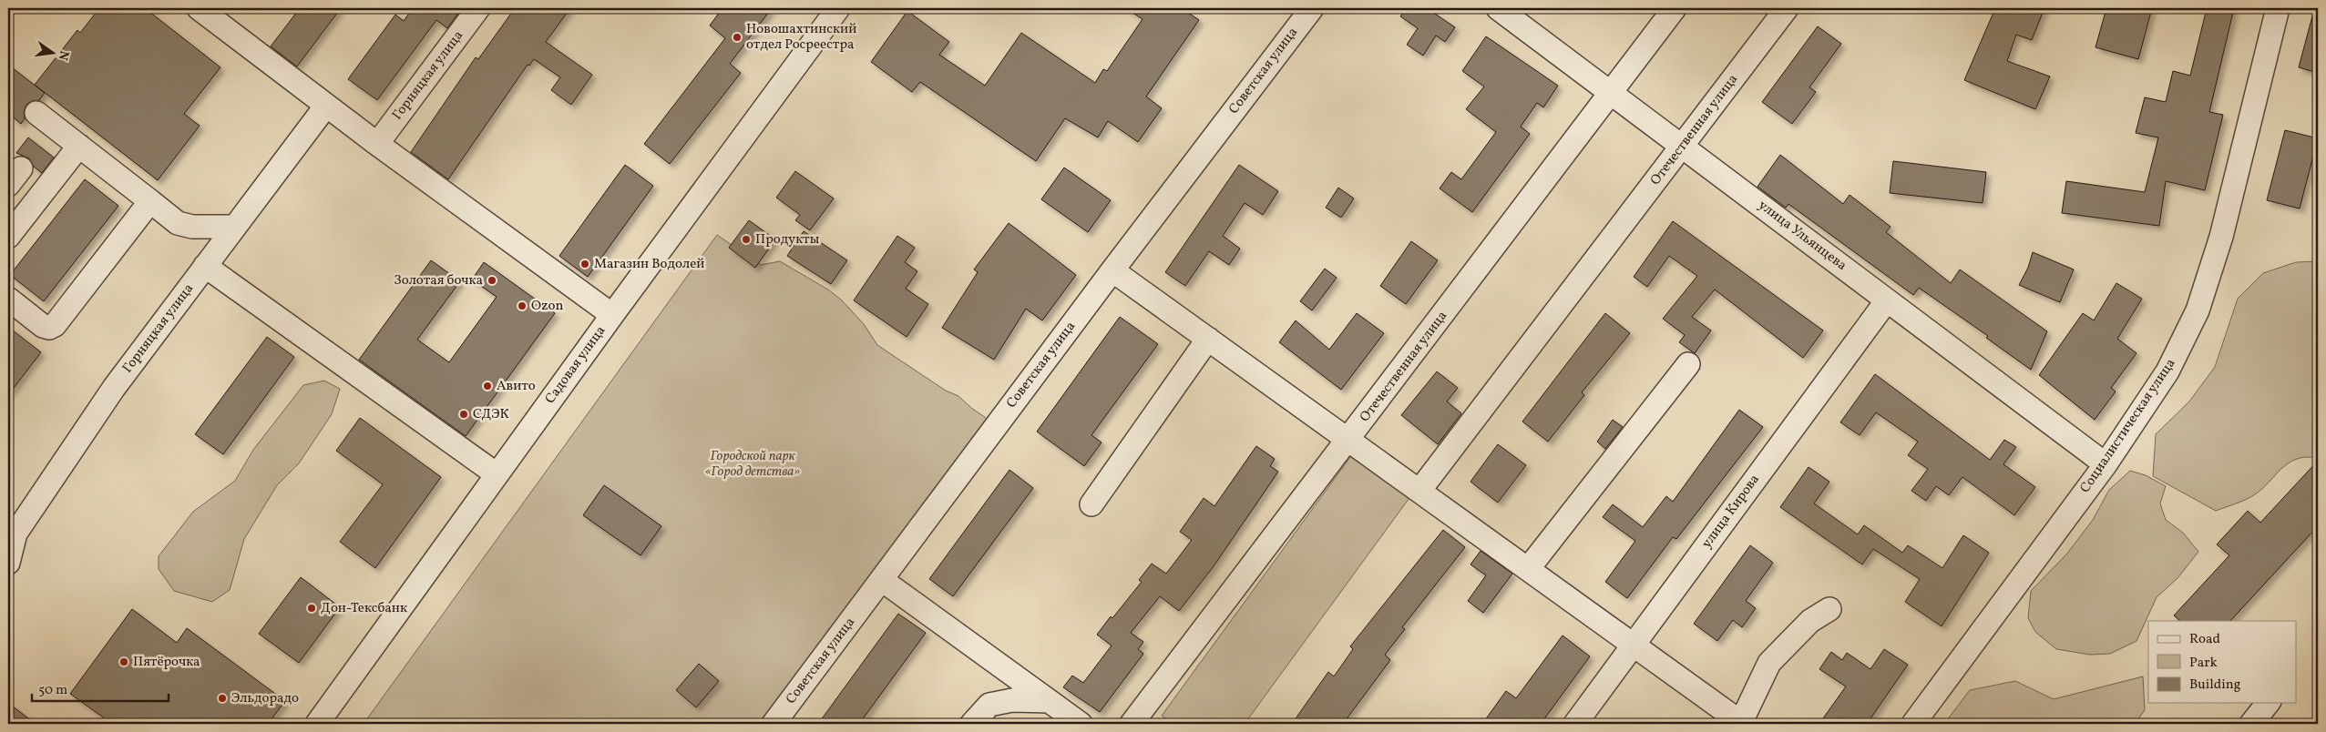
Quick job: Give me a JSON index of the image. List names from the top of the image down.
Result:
{
  "streets": {
    "street": [
      "Советская улица",
      "Горняцкая улица",
      "Отечественная улица",
      "улица Ульянцева",
      "Садовая улица",
      "Социалистическая улица",
      "улица Кирова"
    ]
  },
  "crossings": [
    ["Отечественная улица", "улица Ульянцева"],
    ["улица Ульянцева", "Социалистическая улица"],
    ["улица Ульянцева", "улица Кирова"]
  ],
  "parks": ["Городской парк «Город детства»"],
  "places": [
    "Новошахтинский отдел Росреестра",
    "Продукты",
    "Магазин Водолей",
    "Золотая бочка",
    "Ozon",
    "Авито",
    "СДЭК",
    "Дон-Тексбанк",
    "Пятёрочка",
    "Эльдорадо"
  ],
  "legend": ["Road", "Park", "Building"],
  "scale_bar": "50 m",
  "north": "right"
}
